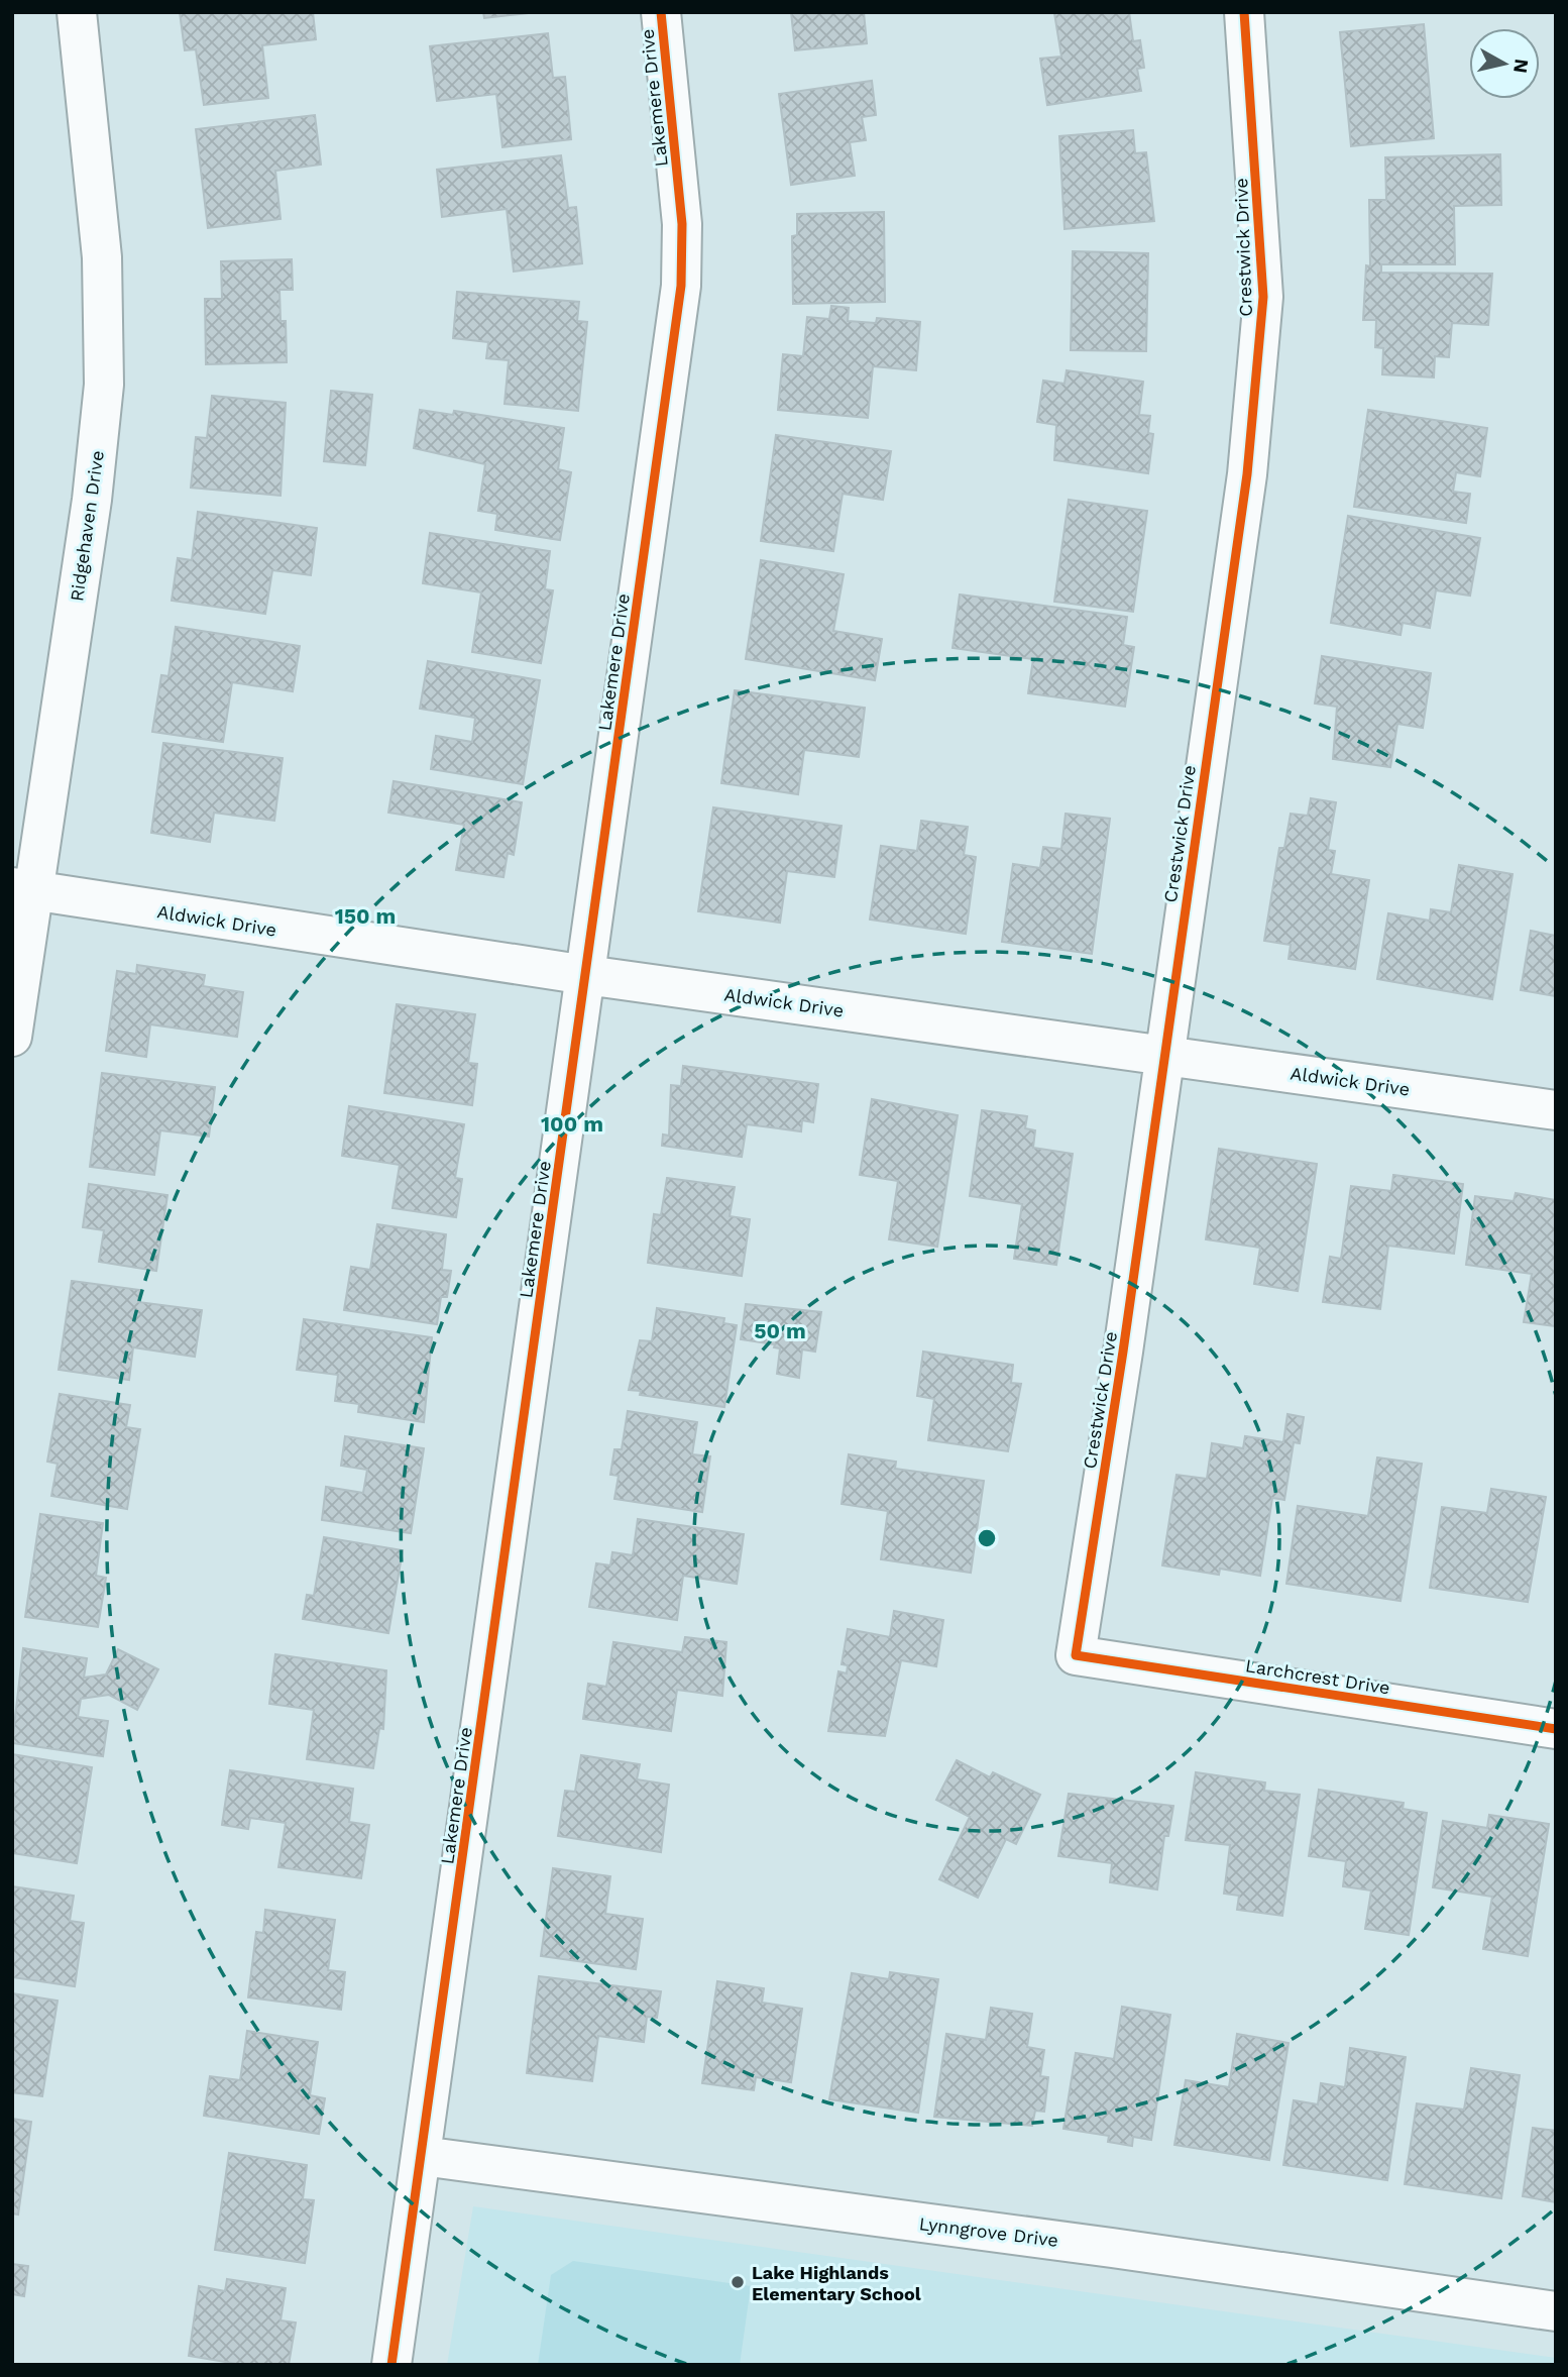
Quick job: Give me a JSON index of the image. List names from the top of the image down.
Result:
{
  "streets": {
    "street": [
      "Lakemere Drive",
      "Crestwick Drive",
      "Ridgehaven Drive",
      "Aldwick Drive",
      "Larchcrest Drive",
      "Lynngrove Drive"
    ]
  },
  "crossings": [
    ["Lakemere Drive", "Aldwick Drive"],
    ["Lakemere Drive", "Lynngrove Drive"],
    ["Crestwick Drive", "Aldwick Drive"],
    ["Crestwick Drive", "Larchcrest Drive"],
    ["Ridgehaven Drive", "Aldwick Drive"]
  ],
  "places": ["Lake Highlands Elementary School"],
  "north": "right",
  "rings": ["150 m", "100 m", "50 m"]
}
